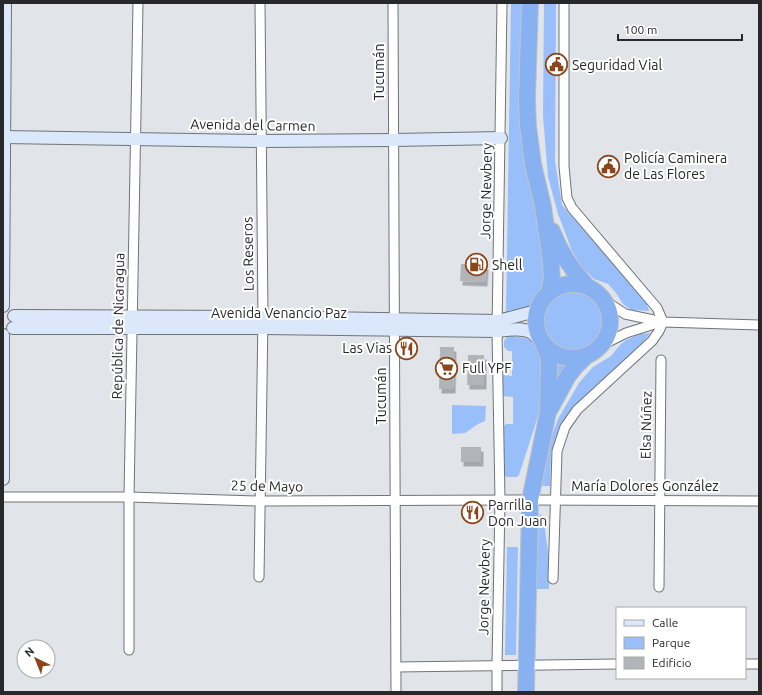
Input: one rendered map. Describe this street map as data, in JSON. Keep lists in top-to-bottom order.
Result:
{
  "streets": {
    "main road": ["Avenida del Carmen", "Avenida Venancio Paz"],
    "street": [
      "Tucumán",
      "Jorge Newbery",
      "Los Reseros",
      "República de Nicaragua",
      "Elsa Núñez",
      "25 de Mayo",
      "María Dolores González"
    ]
  },
  "crossings": [
    ["Tucumán", "Avenida del Carmen"],
    ["Tucumán", "Avenida Venancio Paz"],
    ["Tucumán", "25 de Mayo"],
    ["Avenida del Carmen", "Jorge Newbery"],
    ["Avenida del Carmen", "Los Reseros"],
    ["Avenida del Carmen", "República de Nicaragua"],
    ["Jorge Newbery", "Avenida Venancio Paz"],
    ["Jorge Newbery", "25 de Mayo"],
    ["Los Reseros", "Avenida Venancio Paz"],
    ["Los Reseros", "25 de Mayo"],
    ["Avenida Venancio Paz", "República de Nicaragua"],
    ["República de Nicaragua", "25 de Mayo"],
    ["Elsa Núñez", "María Dolores González"],
    ["25 de Mayo", "María Dolores González"]
  ],
  "places": {
    "public building": ["Seguridad Vial", "Policía Caminera de Las Flores"],
    "fuel station": ["Shell"],
    "restaurant": ["Las Vias", "Parrilla Don Juan"],
    "supermarket": ["Full YPF"]
  },
  "legend": ["Calle", "Parque", "Edificio"],
  "scale_bar": "100 m",
  "north": "top left"
}
